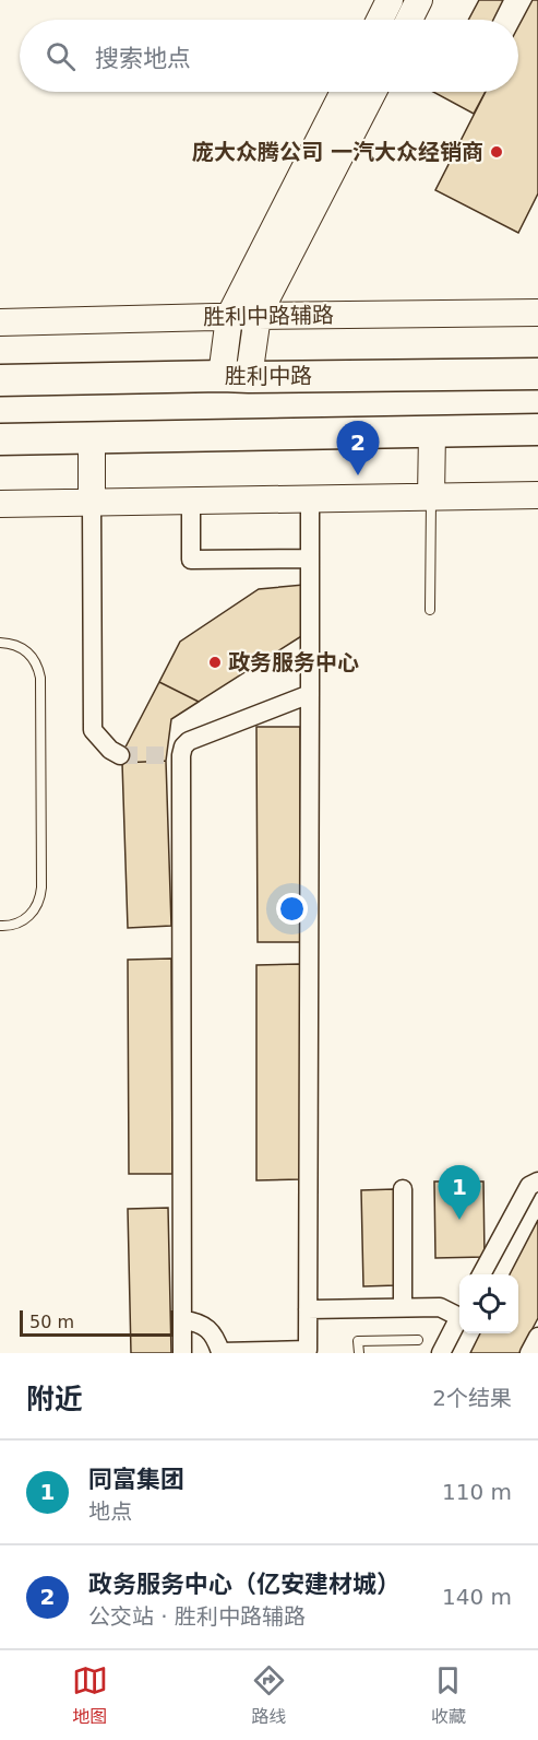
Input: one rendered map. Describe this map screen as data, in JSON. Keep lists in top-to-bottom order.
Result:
{
  "streets": {
    "highway": ["胜利中路"],
    "main road": ["胜利中路辅路"]
  },
  "places": ["庞大众腾公司 一汽大众经销商", "政务服务中心"],
  "scale_bar": "50 m",
  "page": {
    "search": "搜索地点",
    "pins": ["2", "1"],
    "scale": "50 m",
    "heading": ["附近", "2个结果"],
    "list": [
      {
        "mark": "1",
        "name": "同富集团",
        "note": "地点",
        "value": "110 m"
      },
      {
        "mark": "2",
        "name": "政务服务中心（亿安建材城）",
        "note": "公交站 · 胜利中路辅路",
        "value": "140 m"
      }
    ],
    "nav": ["地图", "路线", "收藏"]
  }
}
